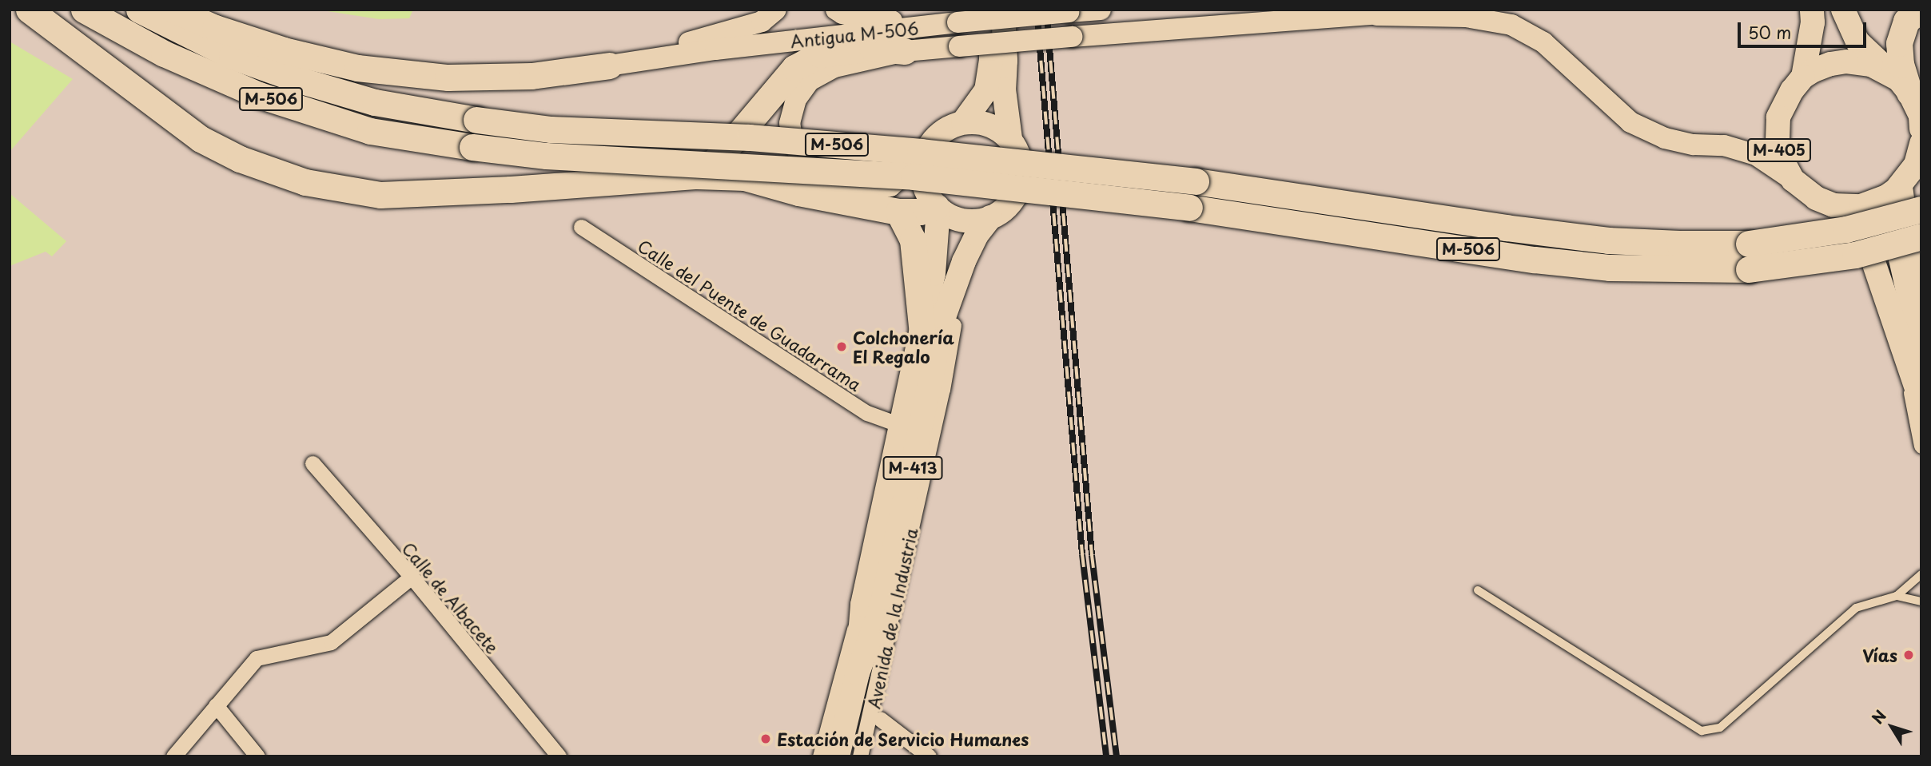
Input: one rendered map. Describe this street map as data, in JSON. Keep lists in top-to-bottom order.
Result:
{
  "streets": {
    "highway": ["M-506"],
    "main road": ["M-405", "M-413", "Avenida de la Industria"],
    "street": ["Antigua M-506", "Calle del Puente de Guadarrama", "Calle de Albacete"]
  },
  "crossings": [
    ["Calle del Puente de Guadarrama", "M-413"],
    ["M-413", "Avenida de la Industria"]
  ],
  "places": ["Colchonería El Regalo", "Vías", "Estación de Servicio Humanes"],
  "scale_bar": "50 m",
  "north": "top left"
}
